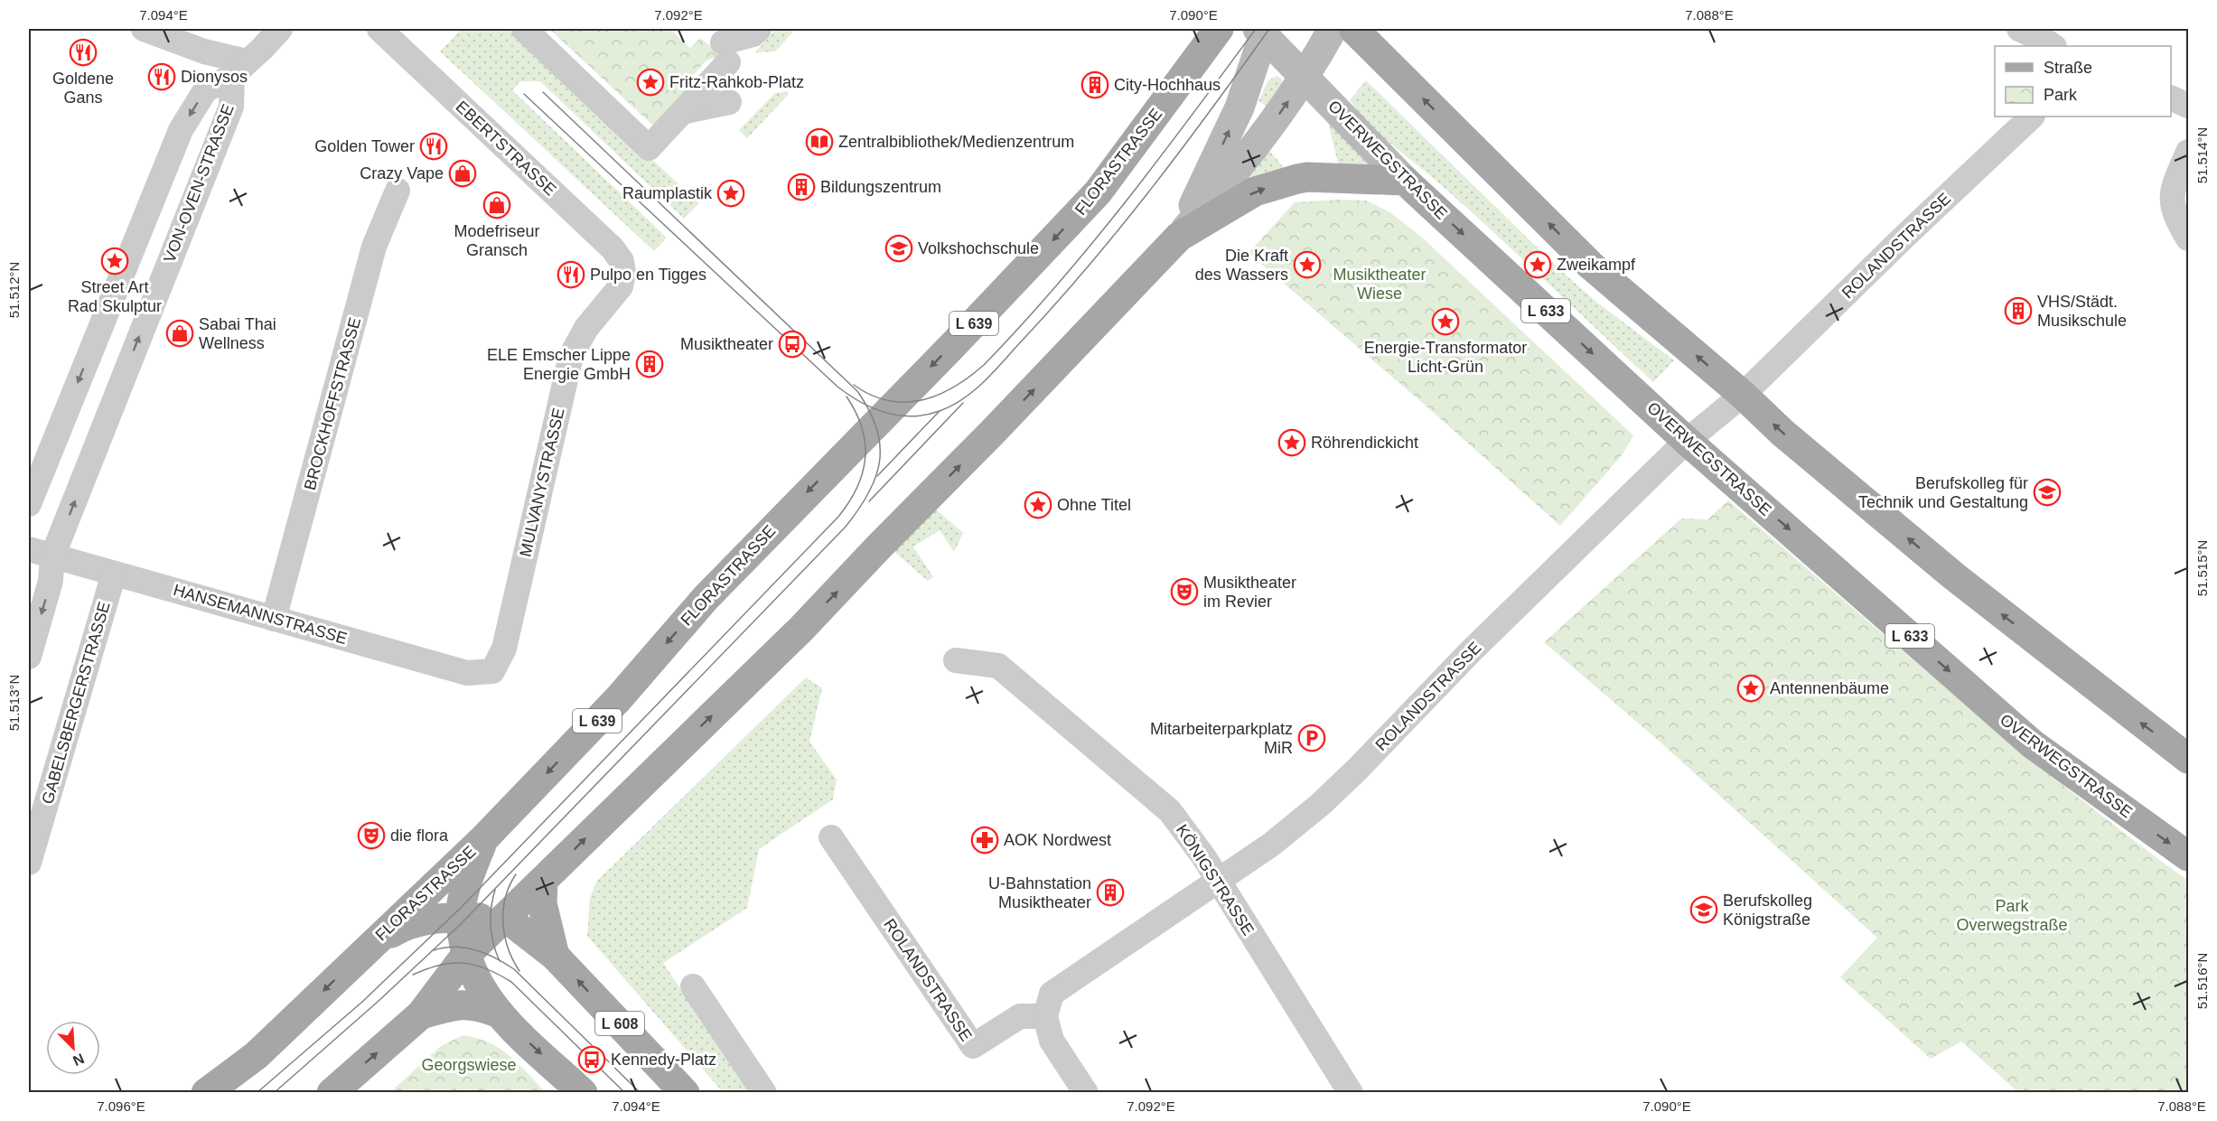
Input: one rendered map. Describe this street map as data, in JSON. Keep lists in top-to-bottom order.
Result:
{
  "streets": {
    "main road": [
      "OVERWEGSTRASSE",
      "FLORASTRASSE",
      "L 633",
      "L 639",
      "L 608"
    ],
    "street": [
      "EBERTSTRASSE",
      "VON-OVEN-STRASSE",
      "ROLANDSTRASSE",
      "BROCKHOFFSTRASSE",
      "MULVANYSTRASSE",
      "HANSEMANNSTRASSE",
      "GABELSBERGERSTRASSE",
      "KÖNIGSTRASSE"
    ]
  },
  "crossings": [
    ["EBERTSTRASSE", "MULVANYSTRASSE"],
    ["OVERWEGSTRASSE", "ROLANDSTRASSE"],
    ["VON-OVEN-STRASSE", "HANSEMANNSTRASSE"],
    ["ROLANDSTRASSE", "KÖNIGSTRASSE"],
    ["BROCKHOFFSTRASSE", "HANSEMANNSTRASSE"],
    ["MULVANYSTRASSE", "HANSEMANNSTRASSE"],
    ["HANSEMANNSTRASSE", "GABELSBERGERSTRASSE"]
  ],
  "parks": ["Musiktheater Wiese", "Park Overwegstraße", "Georgswiese"],
  "places": {
    "restaurant": [
      "Goldene Gans",
      "Dionysos",
      "Golden Tower",
      "Pulpo en Tigges"
    ],
    "place": [
      "Fritz-Rahkob-Platz",
      "Raumplastik",
      "Street Art Rad Skulptur",
      "Die Kraft des Wassers",
      "Zweikampf",
      "Energie-Transformator Licht-Grün",
      "Röhrendickicht",
      "Ohne Titel",
      "Antennenbäume"
    ],
    "building": [
      "City-Hochhaus",
      "Bildungszentrum",
      "VHS/Städt. Musikschule",
      "ELE Emscher Lippe Energie GmbH",
      "U-Bahnstation Musiktheater"
    ],
    "library": ["Zentralbibliothek/Medienzentrum"],
    "shop": ["Crazy Vape", "Modefriseur Gransch", "Sabai Thai Wellness"],
    "school or university": ["Volkshochschule", "Berufskolleg für Technik und Gestaltung", "Berufskolleg Königstraße"],
    "bus stop": ["Musiktheater", "Kennedy-Platz"],
    "theatre": ["Musiktheater im Revier", "die flora"],
    "parking": ["Mitarbeiterparkplatz MiR"],
    "pharmacy": ["AOK Nordwest"]
  },
  "legend": ["Straße", "Park"],
  "north": "bottom right",
  "coordinates": [
    "7.094°E",
    "7.092°E",
    "7.090°E",
    "7.088°E",
    "51.514°N",
    "51.512°N",
    "51.515°N",
    "51.513°N",
    "51.516°N",
    "7.096°E"
  ]
}
